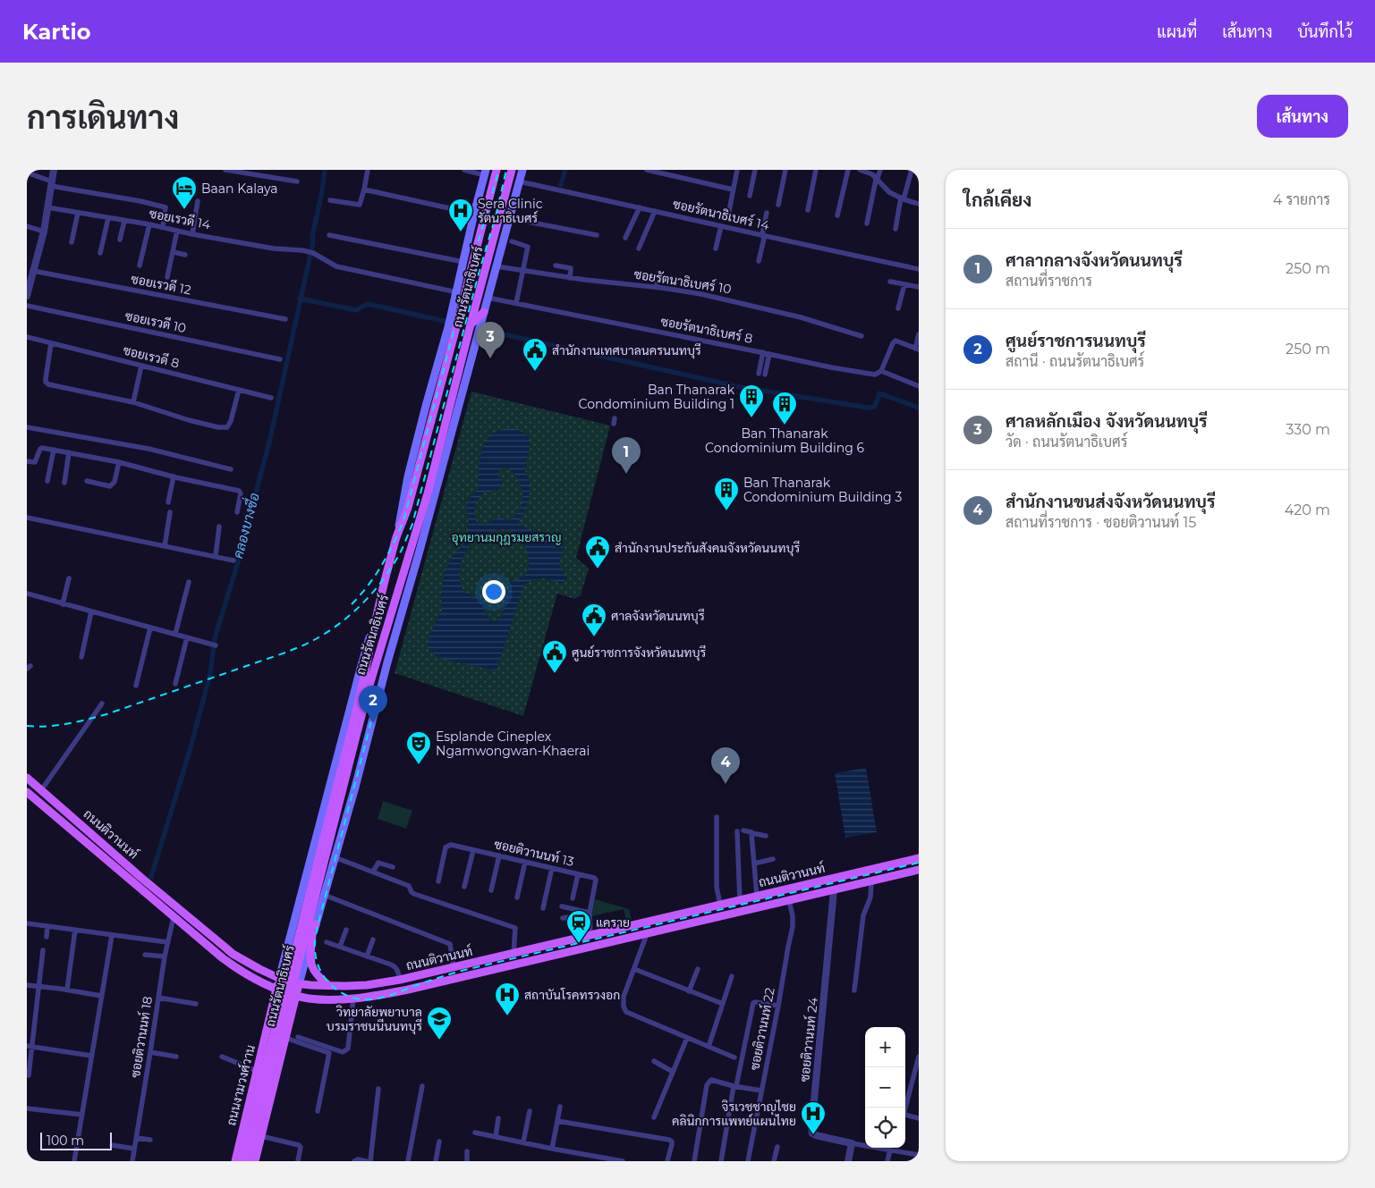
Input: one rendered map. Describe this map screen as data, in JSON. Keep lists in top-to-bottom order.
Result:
{
  "streets": {
    "main road": ["ถนนรัตนาธิเบศร์", "ถนนติวานนท์", "ถนนงามวงศ์วาน"],
    "street": [
      "ซอยรัตนาธิเบศร์ 14",
      "ซอยเรวดี 14",
      "ซอยรัตนาธิเบศร์ 10",
      "ซอยเรวดี 12",
      "ซอยเรวดี 10",
      "ซอยรัตนาธิเบศร์ 8",
      "ซอยเรวดี 8",
      "ซอยติวานนท์ 13",
      "ซอยติวานนท์ 22",
      "ซอยติวานนท์ 18",
      "ซอยติวานนท์ 24"
    ]
  },
  "crossings": [
    ["ซอยรัตนาธิเบศร์ 14", "ถนนรัตนาธิเบศร์"],
    ["ซอยเรวดี 14", "ถนนรัตนาธิเบศร์"],
    ["ซอยรัตนาธิเบศร์ 10", "ถนนรัตนาธิเบศร์"],
    ["ถนนรัตนาธิเบศร์", "ซอยรัตนาธิเบศร์ 8"],
    ["ถนนรัตนาธิเบศร์", "ถนนติวานนท์"],
    ["ถนนรัตนาธิเบศร์", "ถนนงามวงศ์วาน"],
    ["ถนนติวานนท์", "ซอยติวานนท์ 13"],
    ["ถนนติวานนท์", "ซอยติวานนท์ 22"],
    ["ถนนติวานนท์", "ซอยติวานนท์ 18"],
    ["ถนนติวานนท์", "ซอยติวานนท์ 24"],
    ["ถนนติวานนท์", "ถนนงามวงศ์วาน"]
  ],
  "water": ["คลองบางซื่อ"],
  "parks": ["อุทยานมกุฎรมยสราญ"],
  "places": {
    "hotel": ["Baan Kalaya"],
    "hospital": ["Sera Clinic รัตนาธิเบศร์", "สถาบันโรคทรวงอก", "จิรเวชชาญไชย คลินิกการแพทย์แผนไทย"],
    "public building": [
      "สำนักงานเทศบาลนครนนทบุรี",
      "สำนักงานประกันสังคมจังหวัดนนทบุรี",
      "ศาลจังหวัดนนทบุรี",
      "ศูนย์ราชการจังหวัดนนทบุรี"
    ],
    "building": ["Ban Thanarak Condominium Building 1", "Ban Thanarak Condominium Building 6", "Ban Thanarak Condominium Building 3"],
    "theatre": ["Esplande Cineplex Ngamwongwan-Khaerai"],
    "station": ["แคราย"],
    "school or university": ["วิทยาลัยพยาบาล บรมราชนนีนนทบุรี"]
  },
  "scale_bar": "100 m",
  "page": {
    "header": "Kartio",
    "nav": ["แผนที่", "เส้นทาง", "บันทึกไว้"],
    "buttons": "เส้นทาง",
    "title": "การเดินทาง",
    "heading": ["ใกล้เคียง", "4 รายการ"],
    "list": [
      {
        "mark": "1",
        "name": "ศาลากลางจังหวัดนนทบุรี",
        "note": "สถานที่ราชการ",
        "value": "250 m"
      },
      {
        "mark": "2",
        "name": "ศูนย์ราชการนนทบุรี",
        "note": "สถานี · ถนนรัตนาธิเบศร์",
        "value": "250 m"
      },
      {
        "mark": "3",
        "name": "ศาลหลักเมือง จังหวัดนนทบุรี",
        "note": "วัด · ถนนรัตนาธิเบศร์",
        "value": "330 m"
      },
      {
        "mark": "4",
        "name": "สำนักงานขนส่งจังหวัดนนทบุรี",
        "note": "สถานที่ราชการ · ซอยติวานนท์ 15",
        "value": "420 m"
      }
    ],
    "pins": [
      "3",
      "1",
      "2",
      "4"
    ],
    "map_buttons": ["+", "−"],
    "scale": "100 m"
  }
}
